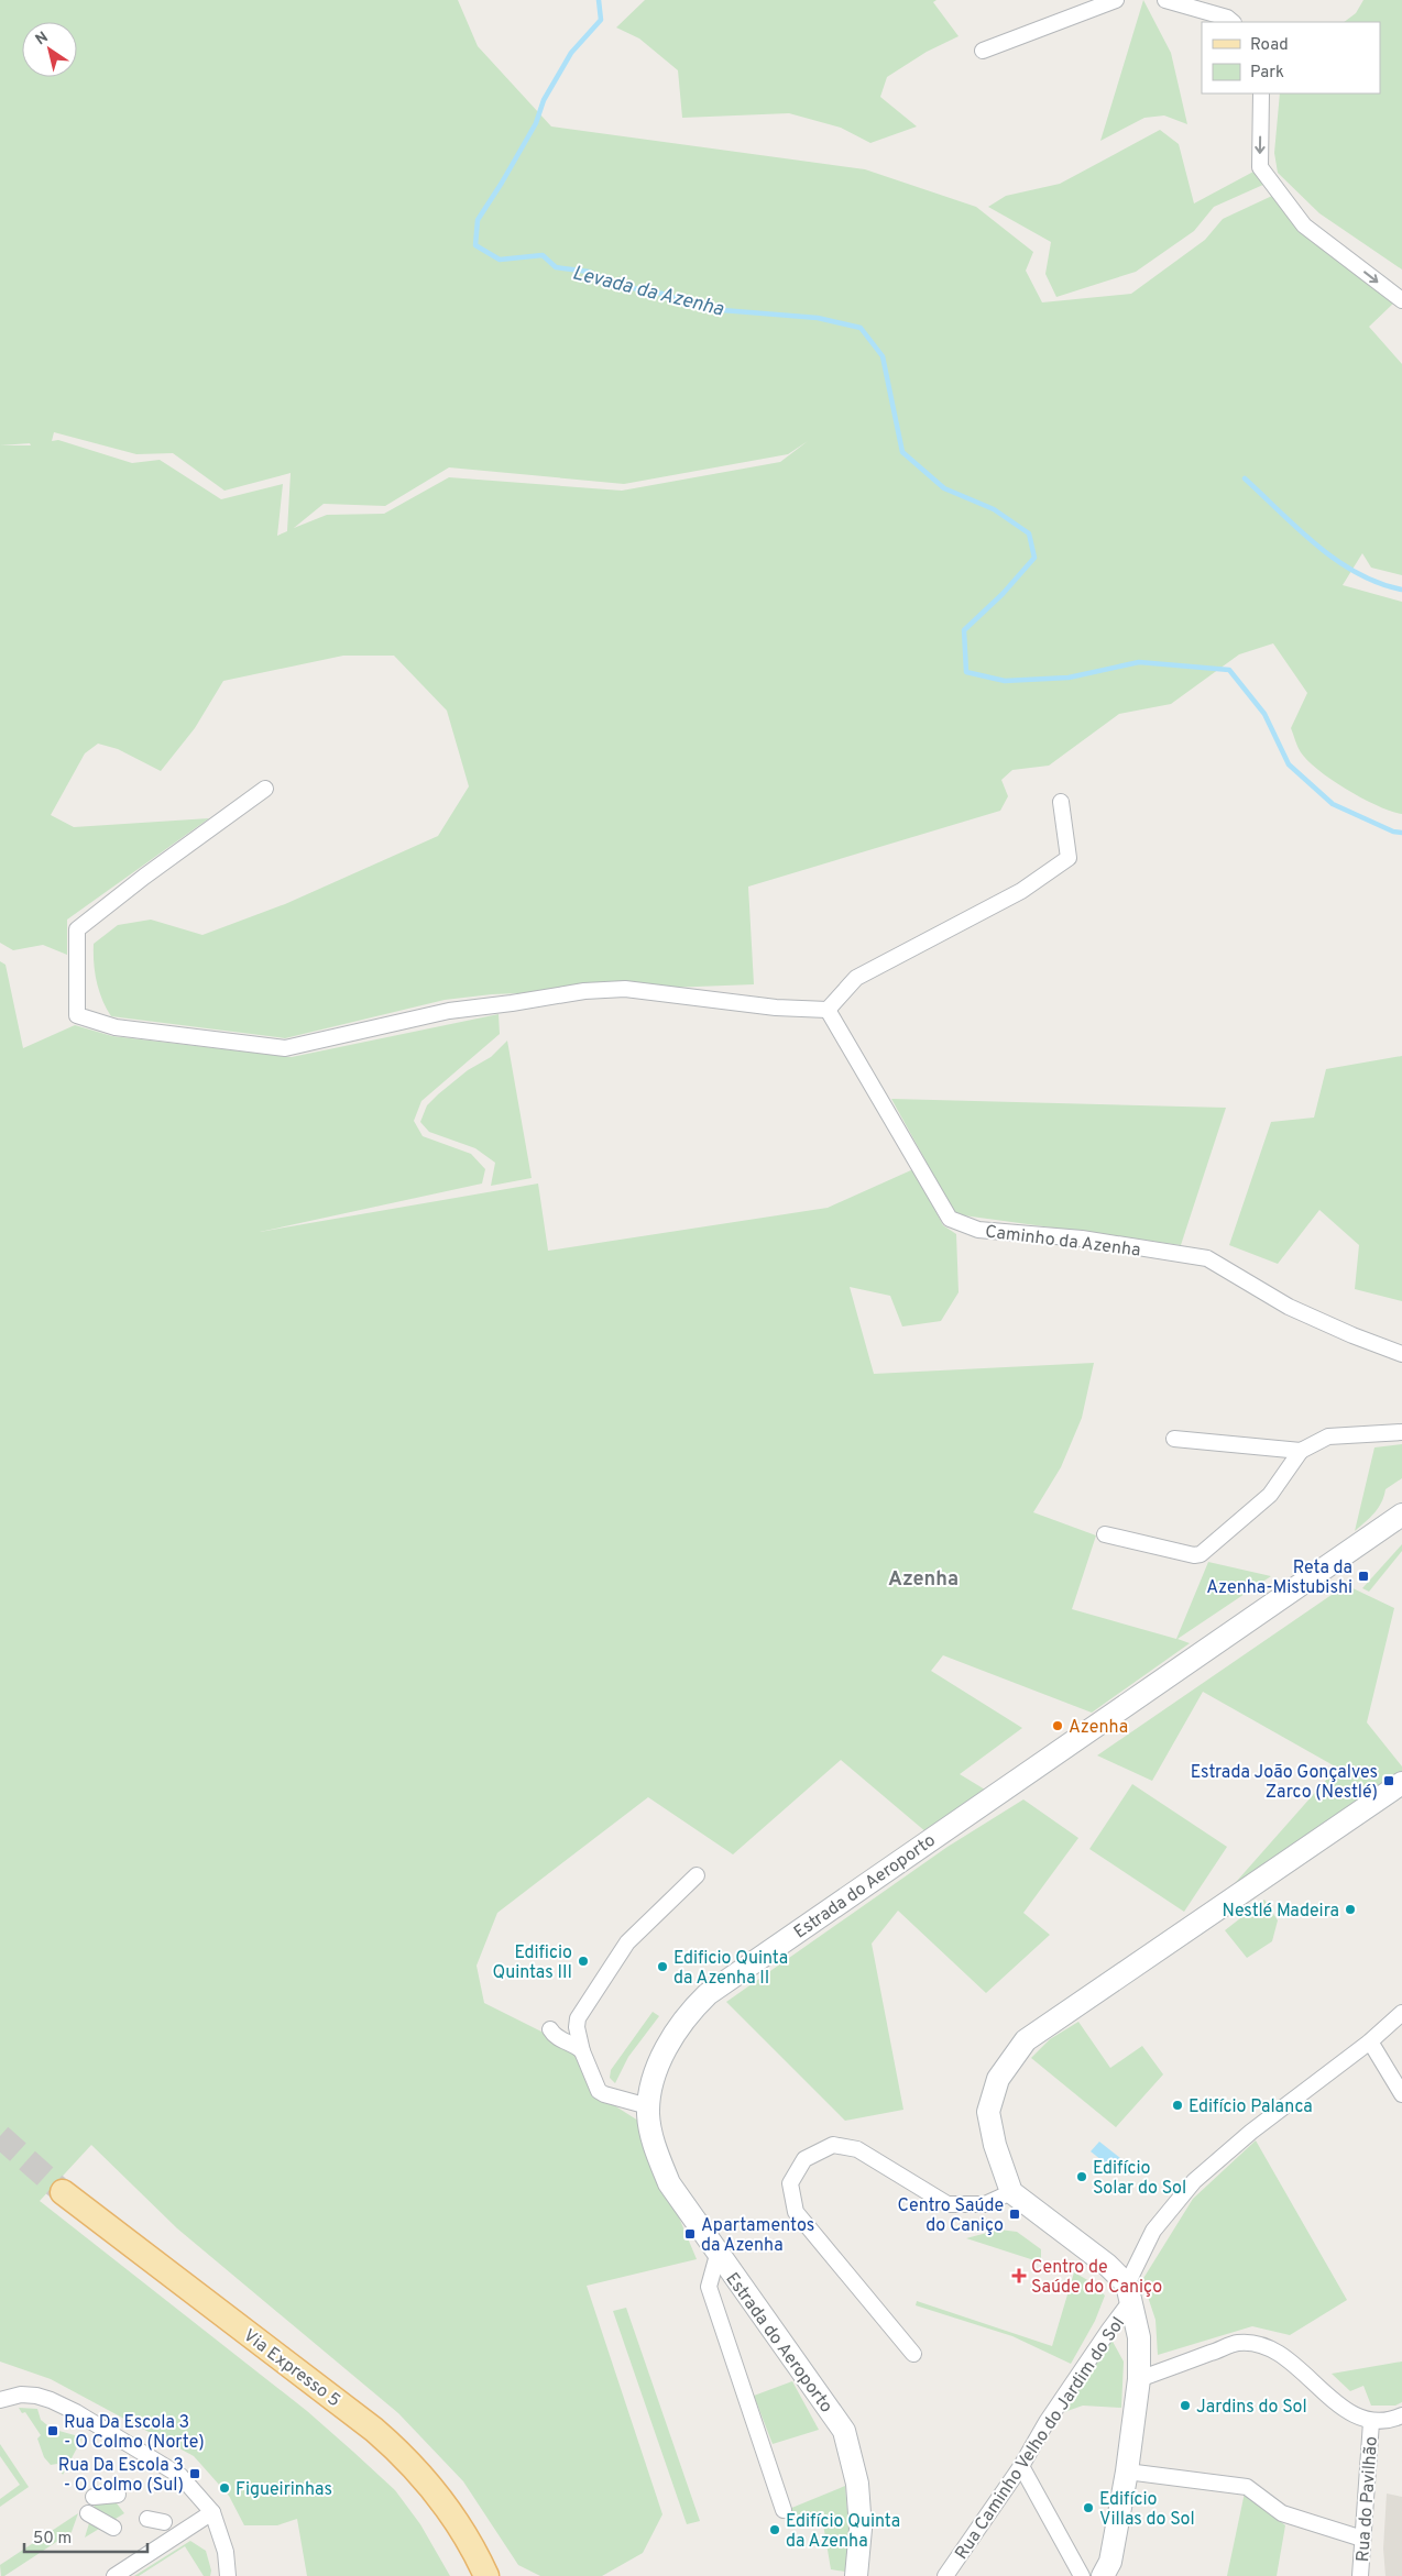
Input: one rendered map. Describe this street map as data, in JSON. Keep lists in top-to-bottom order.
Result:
{
  "streets": {
    "main road": ["Estrada do Aeroporto", "Via Expresso 5"],
    "street": ["Caminho da Azenha", "Rua Caminho Velho do Jardim do Sol", "Rua do Pavilhão"]
  },
  "districts": ["Azenha"],
  "water": ["Levada da Azenha"],
  "places": {
    "transit": [
      "Reta da Azenha-Mistubishi",
      "Estrada João Gonçalves Zarco (Nestlé)",
      "Centro Saúde do Caniço",
      "Apartamentos da Azenha",
      "Rua Da Escola 3 - O Colmo (Norte)",
      "Rua Da Escola 3 - O Colmo (Sul)"
    ],
    "other": [
      "Azenha",
      "Nestlé Madeira",
      "Edificio Quintas III",
      "Edificio Quinta da Azenha II",
      "Edifício Palanca",
      "Edifício Solar do Sol",
      "Jardins do Sol",
      "Figueirinhas",
      "Edifício Villas do Sol",
      "Edifício Quinta da Azenha"
    ],
    "health": ["Centro de Saúde do Caniço"]
  },
  "legend": ["Road", "Park"],
  "scale_bar": "50 m",
  "north": "top left"
}
